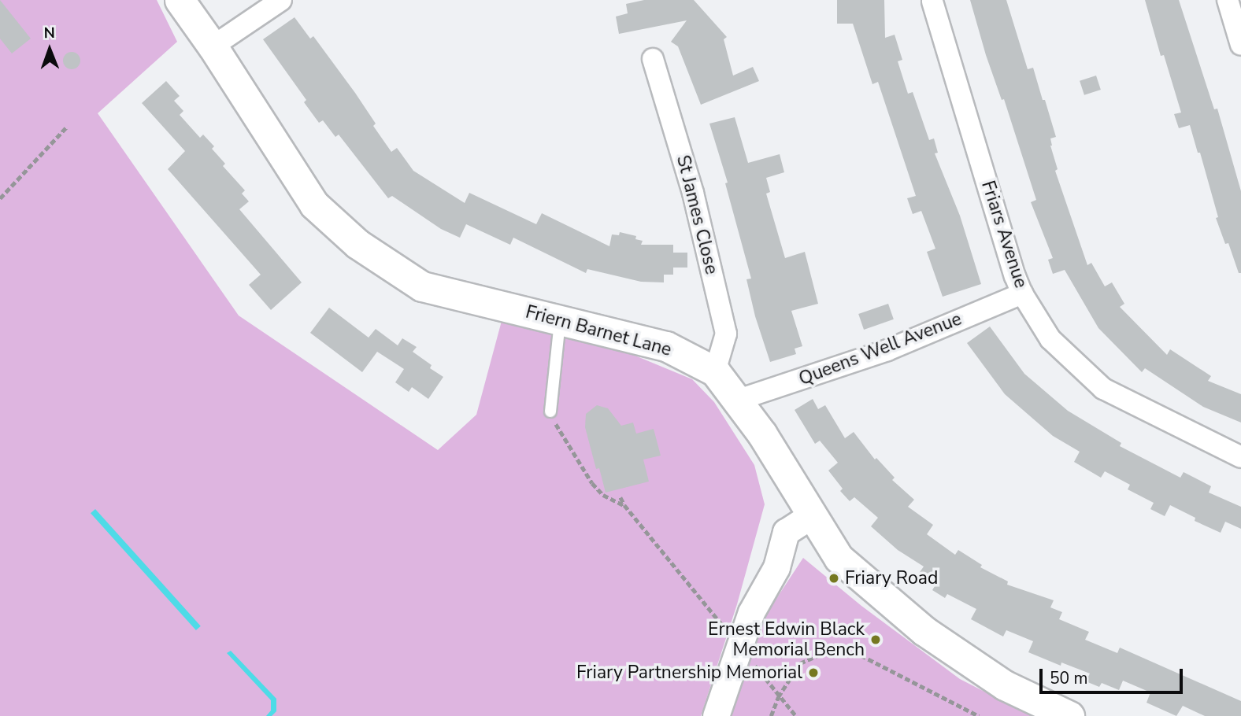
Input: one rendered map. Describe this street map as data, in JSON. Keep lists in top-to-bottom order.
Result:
{
  "streets": {
    "main road": ["Friern Barnet Lane"],
    "street": ["St James Close", "Friars Avenue", "Queens Well Avenue"]
  },
  "crossings": [
    ["St James Close", "Friern Barnet Lane"],
    ["Friars Avenue", "Queens Well Avenue"],
    ["Friern Barnet Lane", "Queens Well Avenue"]
  ],
  "places": ["Friary Road", "Ernest Edwin Black Memorial Bench", "Friary Partnership Memorial"],
  "scale_bar": "50 m",
  "north": "top"
}
